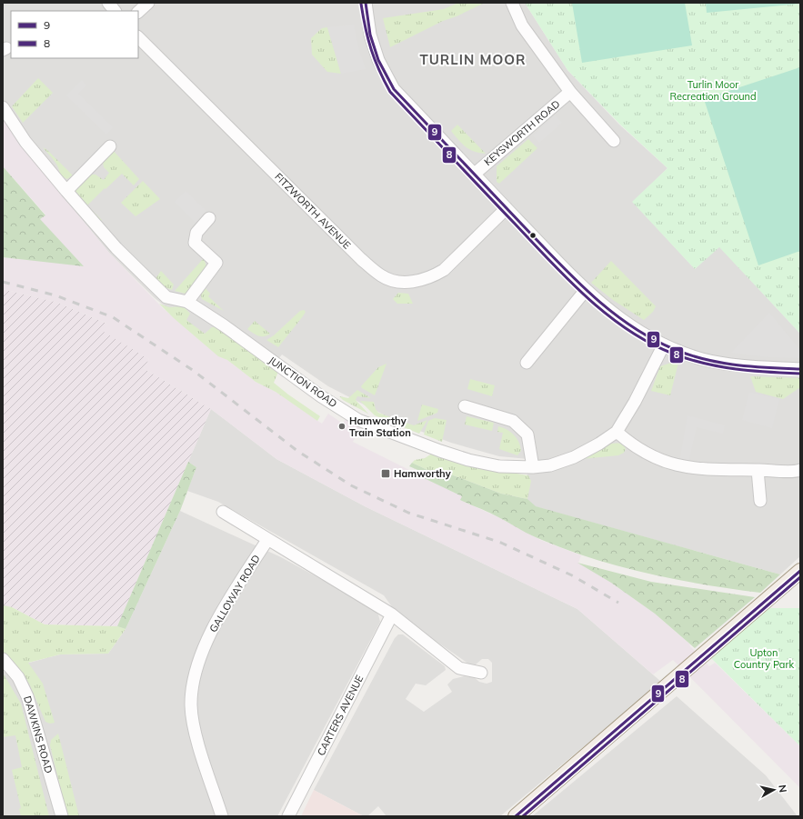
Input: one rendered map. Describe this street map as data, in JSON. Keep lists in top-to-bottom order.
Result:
{
  "streets": {
    "street": [
      "KEYSWORTH ROAD",
      "FITZWORTH AVENUE",
      "JUNCTION ROAD",
      "GALLOWAY ROAD",
      "CARTERS AVENUE",
      "DAWKINS ROAD"
    ]
  },
  "districts": ["TURLIN MOOR"],
  "parks": ["Turlin Moor Recreation Ground", "Upton Country Park"],
  "places": {
    "other": ["Hamworthy Train Station"],
    "transit": ["Hamworthy"]
  },
  "lines": ["transit line 9", "transit line 8"],
  "legend": ["9", "8"],
  "north": "right"
}
